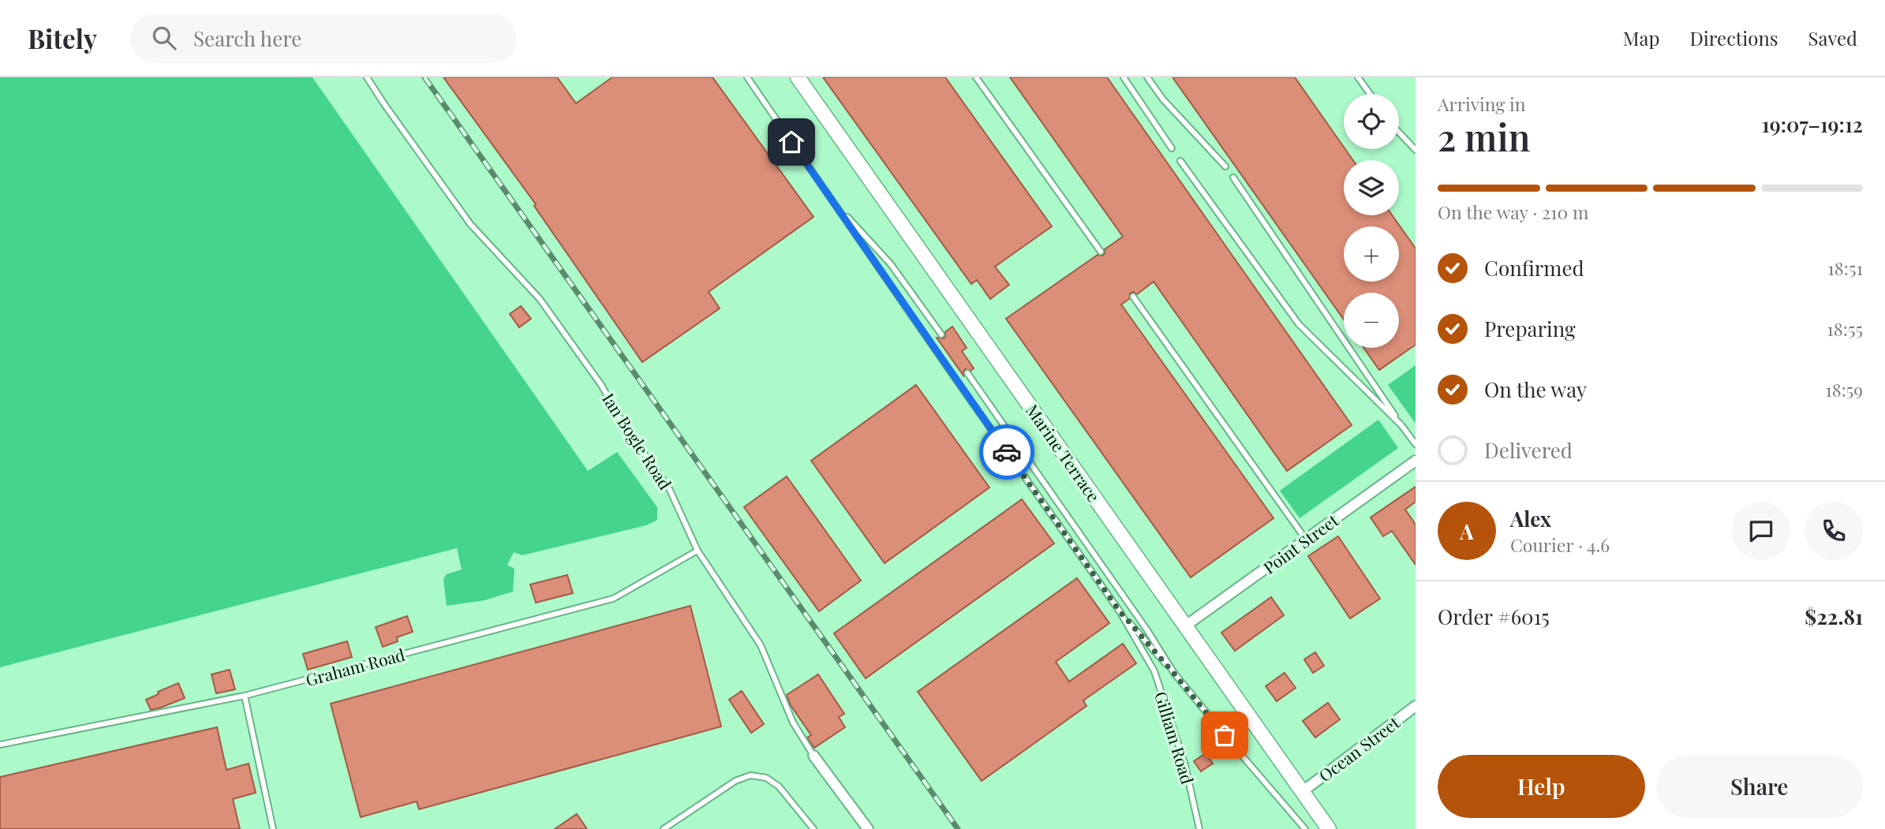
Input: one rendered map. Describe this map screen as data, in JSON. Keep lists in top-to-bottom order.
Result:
{
  "streets": {
    "main road": ["Marine Terrace"],
    "street": ["Ian Bogle Road", "Point Street", "Ocean Street"],
    "lane": ["Graham Road", "Gilliam Road"]
  },
  "crossings": [
    ["Ian Bogle Road", "Graham Road"],
    ["Marine Terrace", "Point Street"],
    ["Marine Terrace", "Ocean Street"]
  ],
  "page": {
    "header": "Bitely",
    "search": "Search here",
    "nav": ["Map", "Directions", "Saved"],
    "heading": ["2 min", "Arriving in", "19:07–19:12"],
    "panel": [
      "Alex",
      "Courier · 4.6",
      "Order #6015",
      "$22.81"
    ],
    "map_buttons": ["+", "−"],
    "bar": "On the way · 210 m",
    "list": [
      ["Confirmed", "18:51"],
      ["Preparing", "18:55"],
      ["On the way", "18:59"],
      "Delivered"
    ],
    "round": "A",
    "buttons": ["Help", "Share"]
  }
}
